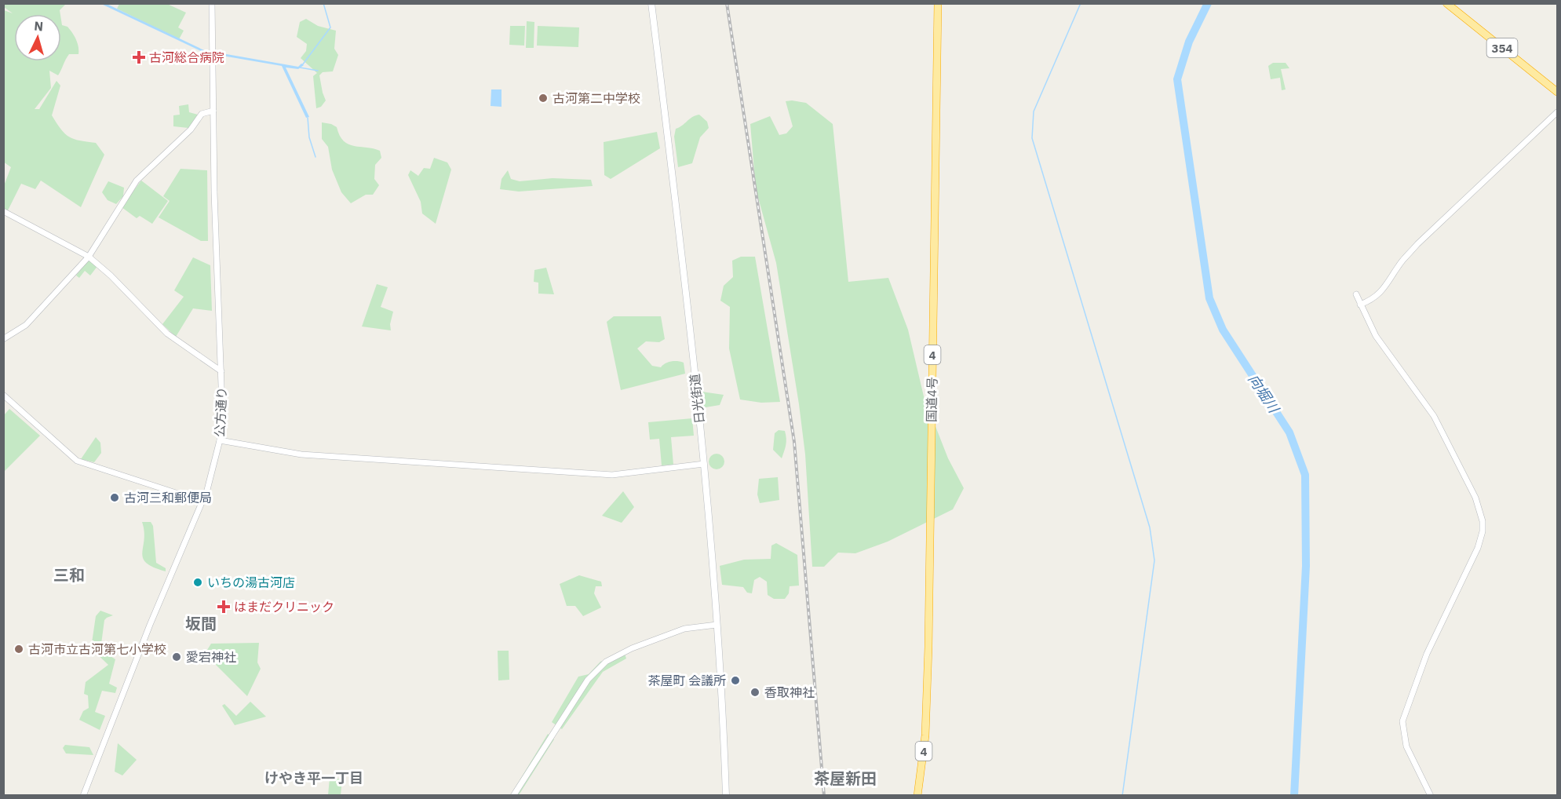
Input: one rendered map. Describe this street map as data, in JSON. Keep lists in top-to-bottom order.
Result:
{
  "streets": {
    "highway": ["354", "4", "国道4号"],
    "main road": ["日光街道"],
    "street": ["公方通り"]
  },
  "districts": [
    "三和",
    "坂間",
    "けやき平一丁目",
    "茶屋新田"
  ],
  "water": ["向堀川"],
  "places": {
    "health": ["古河総合病院", "はまだクリニック"],
    "other": [
      "古河第二中学校",
      "古河三和郵便局",
      "いちの湯古河店",
      "古河市立古河第七小学校",
      "愛宕神社",
      "茶屋町 会議所",
      "香取神社"
    ]
  },
  "north": "top"
}
